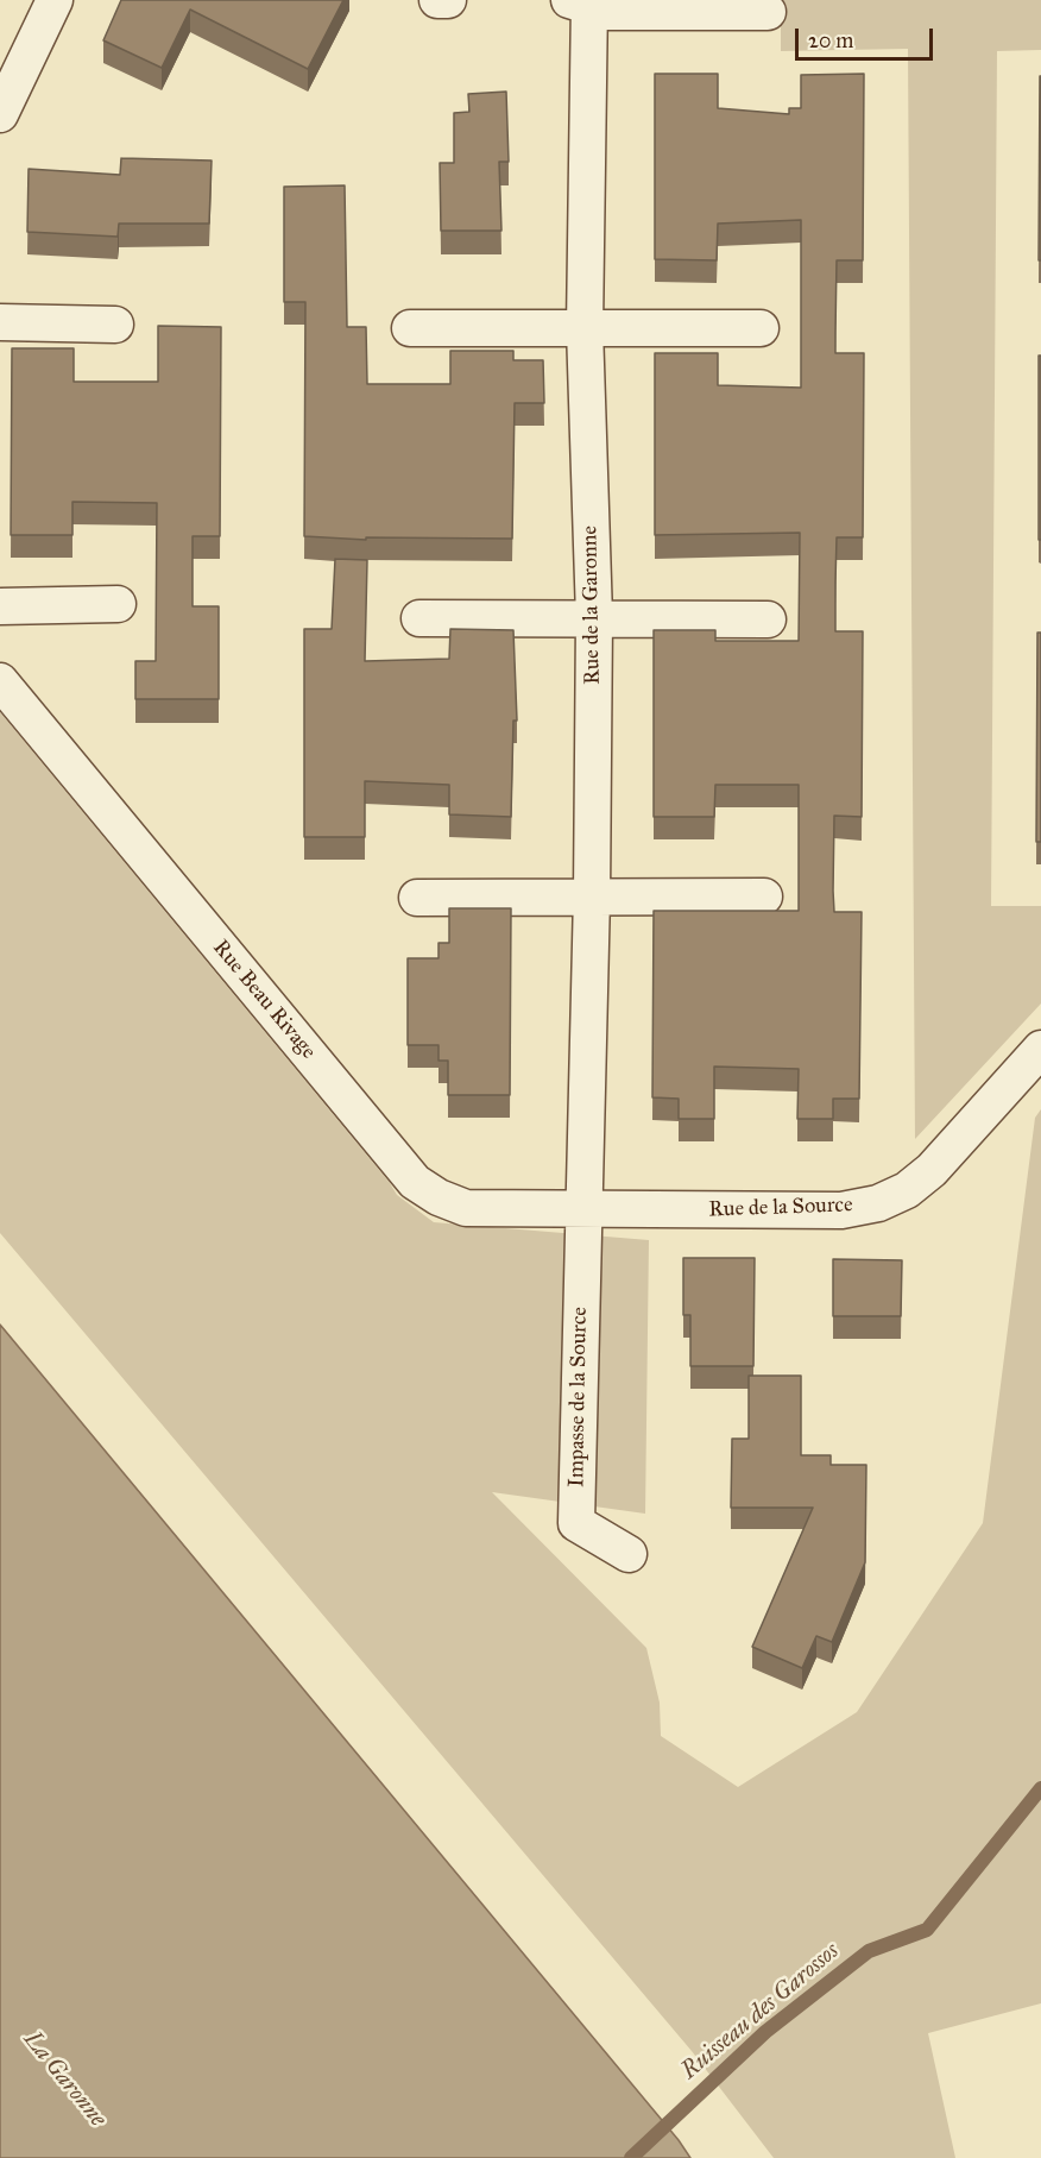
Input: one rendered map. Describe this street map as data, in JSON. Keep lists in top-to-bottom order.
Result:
{
  "streets": {
    "street": [
      "Rue de la Garonne",
      "Rue Beau Rivage",
      "Rue de la Source",
      "Impasse de la Source"
    ]
  },
  "crossings": [
    ["Rue de la Garonne", "Rue Beau Rivage"],
    ["Rue de la Garonne", "Rue de la Source"],
    ["Rue de la Garonne", "Impasse de la Source"],
    ["Rue Beau Rivage", "Rue de la Source"],
    ["Rue Beau Rivage", "Impasse de la Source"],
    ["Rue de la Source", "Impasse de la Source"]
  ],
  "water": ["Ruisseau des Garossos", "La Garonne"],
  "scale_bar": "20 m"
}
